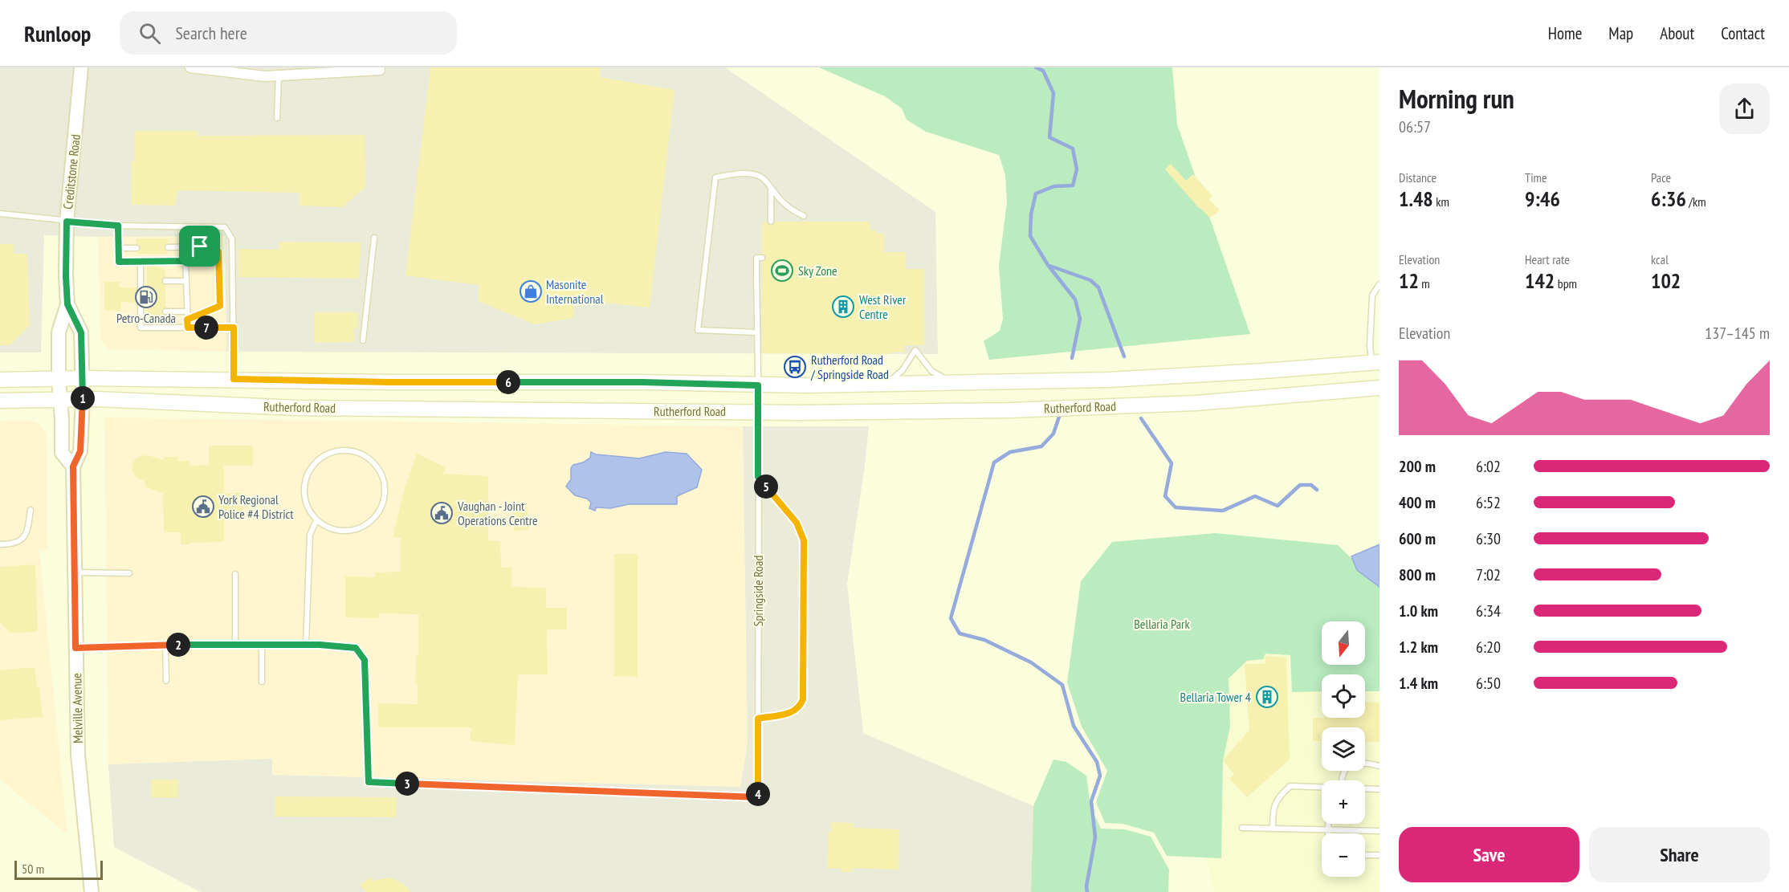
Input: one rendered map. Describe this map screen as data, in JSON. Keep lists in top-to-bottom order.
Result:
{
  "streets": {
    "main road": ["Rutherford Road"],
    "street": ["Creditstone Road", "Melville Avenue"],
    "lane": ["Springside Road"]
  },
  "crossings": [
    ["Creditstone Road", "Rutherford Road"],
    ["Creditstone Road", "Melville Avenue"],
    ["Rutherford Road", "Springside Road"],
    ["Rutherford Road", "Melville Avenue"]
  ],
  "parks": ["Bellaria Park"],
  "places": {
    "sports": ["Sky Zone"],
    "shop": ["Masonite International"],
    "fuel station": ["Petro-Canada"],
    "building": ["West River Centre", "Bellaria Tower 4"],
    "bus stop": ["Rutherford Road / Springside Road"],
    "public building": ["York Regional Police #4 District", "Vaughan - Joint Operations Centre"]
  },
  "scale_bar": "50 m",
  "north": "bottom",
  "page": {
    "header": "Runloop",
    "search": "Search here",
    "nav": [
      "Home",
      "Map",
      "About",
      "Contact"
    ],
    "heading": ["Morning run", "06:57"],
    "stats": [
      ["Distance", "1.48 km"],
      ["Time", "9:46"],
      ["Pace", "6:36 /km"],
      ["Elevation", "12 m"],
      ["Heart rate", "142 bpm"],
      ["kcal", "102"]
    ],
    "chart": ["Elevation", "137–145 m"],
    "pins": [
      "7",
      "6",
      "1",
      "5",
      "2",
      "3",
      "4"
    ],
    "list": [
      {
        "name": "200 m",
        "note": "6:02"
      },
      {
        "name": "400 m",
        "note": "6:52"
      },
      {
        "name": "600 m",
        "note": "6:30"
      },
      {
        "name": "800 m",
        "note": "7:02"
      },
      {
        "name": "1.0 km",
        "note": "6:34"
      },
      {
        "name": "1.2 km",
        "note": "6:20"
      },
      {
        "name": "1.4 km",
        "note": "6:50"
      }
    ],
    "map_buttons": ["+", "−"],
    "buttons": ["Save", "Share"],
    "scale": "50 m"
  }
}
